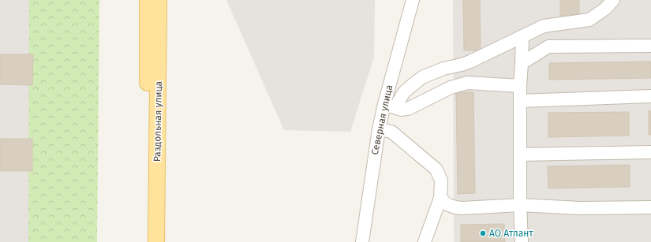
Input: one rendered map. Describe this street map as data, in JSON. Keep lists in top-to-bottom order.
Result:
{
  "streets": {
    "main road": ["Раздольная улица"],
    "street": ["Северная улица"]
  },
  "places": ["АО Атлант"]
}
